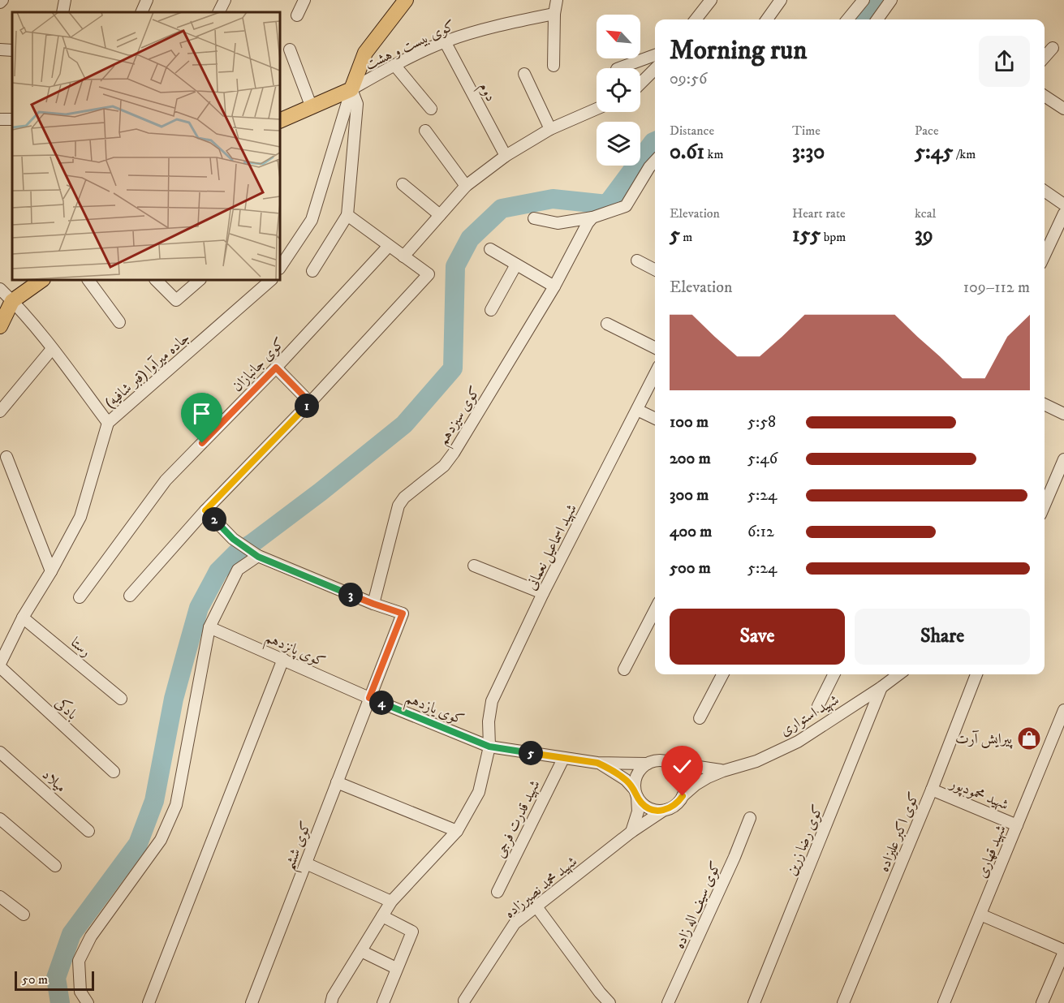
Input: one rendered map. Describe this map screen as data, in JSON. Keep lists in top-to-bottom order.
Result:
{
  "streets": {
    "street": [
      "کوی بیست و هشت",
      "دوم",
      "کوی جانبازان",
      "جاده میرآوا (قبر شافیه)",
      "کوی سیزدهم",
      "شهید اسماعیل نعمانی",
      "رستا",
      "کوی پانزدهم",
      "بادکی",
      "کوی یازدهم",
      "شهید استواری",
      "میلاد",
      "شهید محمودپور",
      "شهید قدرت فرجی",
      "کوی اکبر علیزاده",
      "کوی رضا زرین",
      "کوی ششم",
      "شهید قهاری",
      "شهید محمد نصیرزاده",
      "کوی سیف اله زاده"
    ]
  },
  "crossings": [
    ["کوی بیست و هشت", "دوم"],
    ["جاده میرآوا (قبر شافیه)", "رستا"],
    ["جاده میرآوا (قبر شافیه)", "بادکی"],
    ["شهید اسماعیل نعمانی", "کوی یازدهم"],
    ["کوی پانزدهم", "کوی یازدهم"],
    ["کوی پانزدهم", "کوی ششم"],
    ["کوی یازدهم", "شهید استواری"],
    ["کوی یازدهم", "شهید قدرت فرجی"],
    ["کوی یازدهم", "کوی ششم"],
    ["کوی یازدهم", "شهید محمد نصیرزاده"],
    ["شهید استواری", "کوی رضا زرین"],
    ["شهید استواری", "شهید محمد نصیرزاده"],
    ["شهید محمودپور", "کوی اکبر علیزاده"],
    ["شهید محمودپور", "شهید قهاری"]
  ],
  "places": {
    "shop": ["پیرایش آرت"]
  },
  "scale_bar": "50 m",
  "north": "top left",
  "page": {
    "heading": ["Morning run", "09:56"],
    "stats": [
      ["Distance", "0.61 km"],
      ["Time", "3:30"],
      ["Pace", "5:45 /km"],
      ["Elevation", "5 m"],
      ["Heart rate", "155 bpm"],
      ["kcal", "39"]
    ],
    "chart": ["Elevation", "109–112 m"],
    "pins": [
      "1",
      "2",
      "3",
      "4",
      "5"
    ],
    "list": [
      {
        "name": "100 m",
        "note": "5:58"
      },
      {
        "name": "200 m",
        "note": "5:46"
      },
      {
        "name": "300 m",
        "note": "5:24"
      },
      {
        "name": "400 m",
        "note": "6:12"
      },
      {
        "name": "500 m",
        "note": "5:24"
      }
    ],
    "buttons": ["Save", "Share"],
    "scale": "50 m"
  }
}
